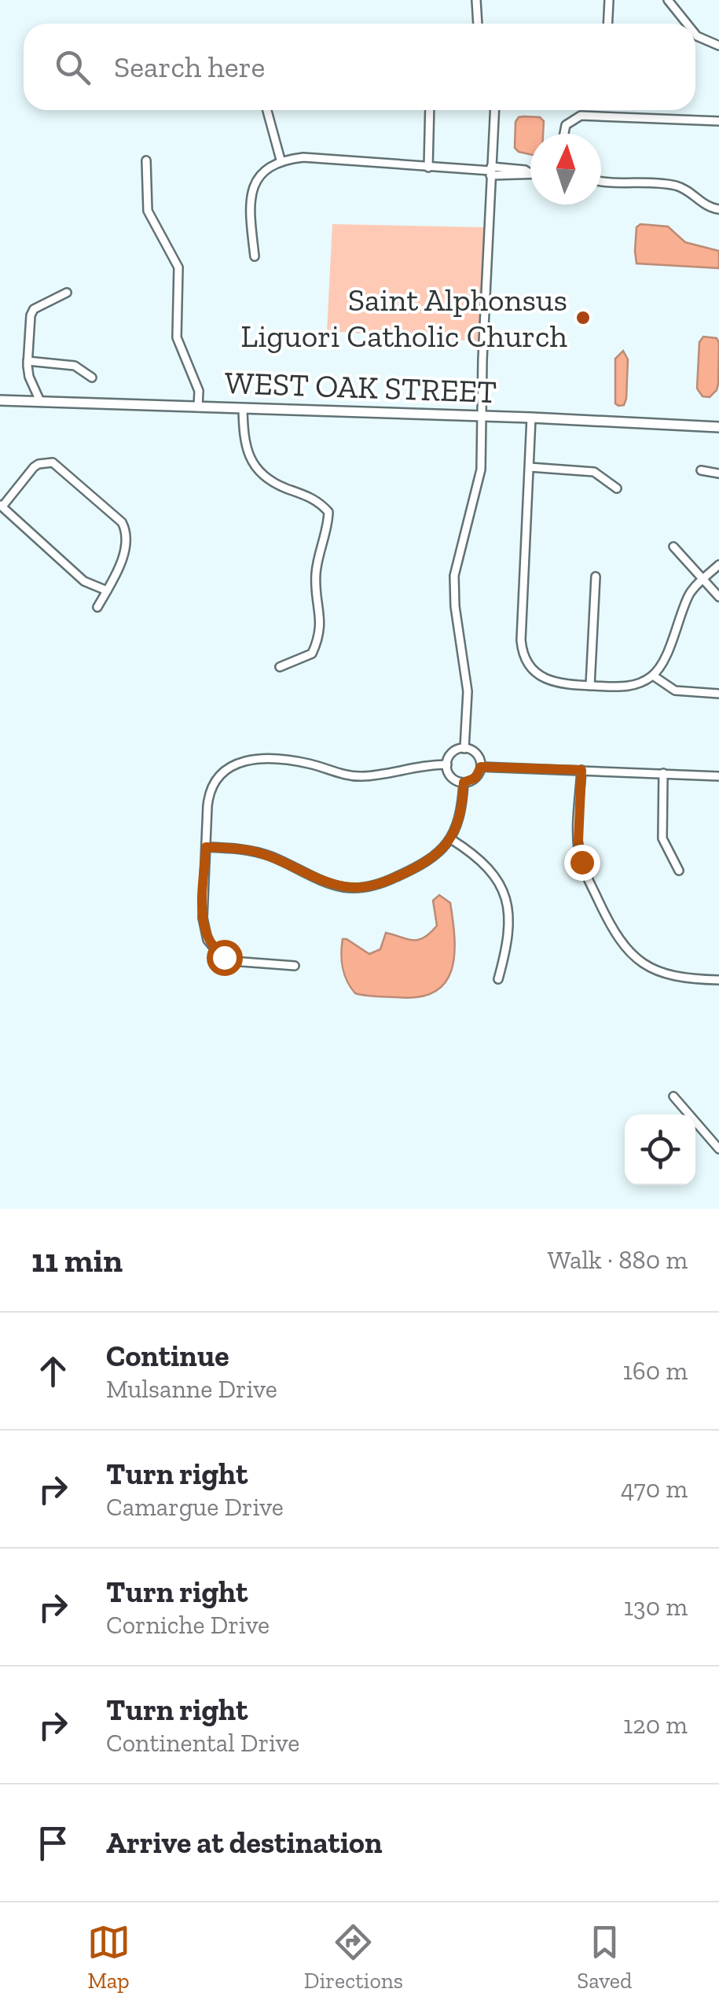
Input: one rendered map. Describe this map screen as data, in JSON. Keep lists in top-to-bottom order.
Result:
{
  "streets": {
    "main road": ["WEST OAK STREET"]
  },
  "places": ["Saint Alphonsus Liguori Catholic Church"],
  "north": "top",
  "page": {
    "search": "Search here",
    "heading": ["11 min", "Walk · 880 m"],
    "list": [
      ["Continue", "Mulsanne Drive", "160 m"],
      ["Turn right", "Camargue Drive", "470 m"],
      ["Turn right", "Corniche Drive", "130 m"],
      ["Turn right", "Continental Drive", "120 m"],
      "Arrive at destination"
    ],
    "nav": ["Map", "Directions", "Saved"]
  }
}
